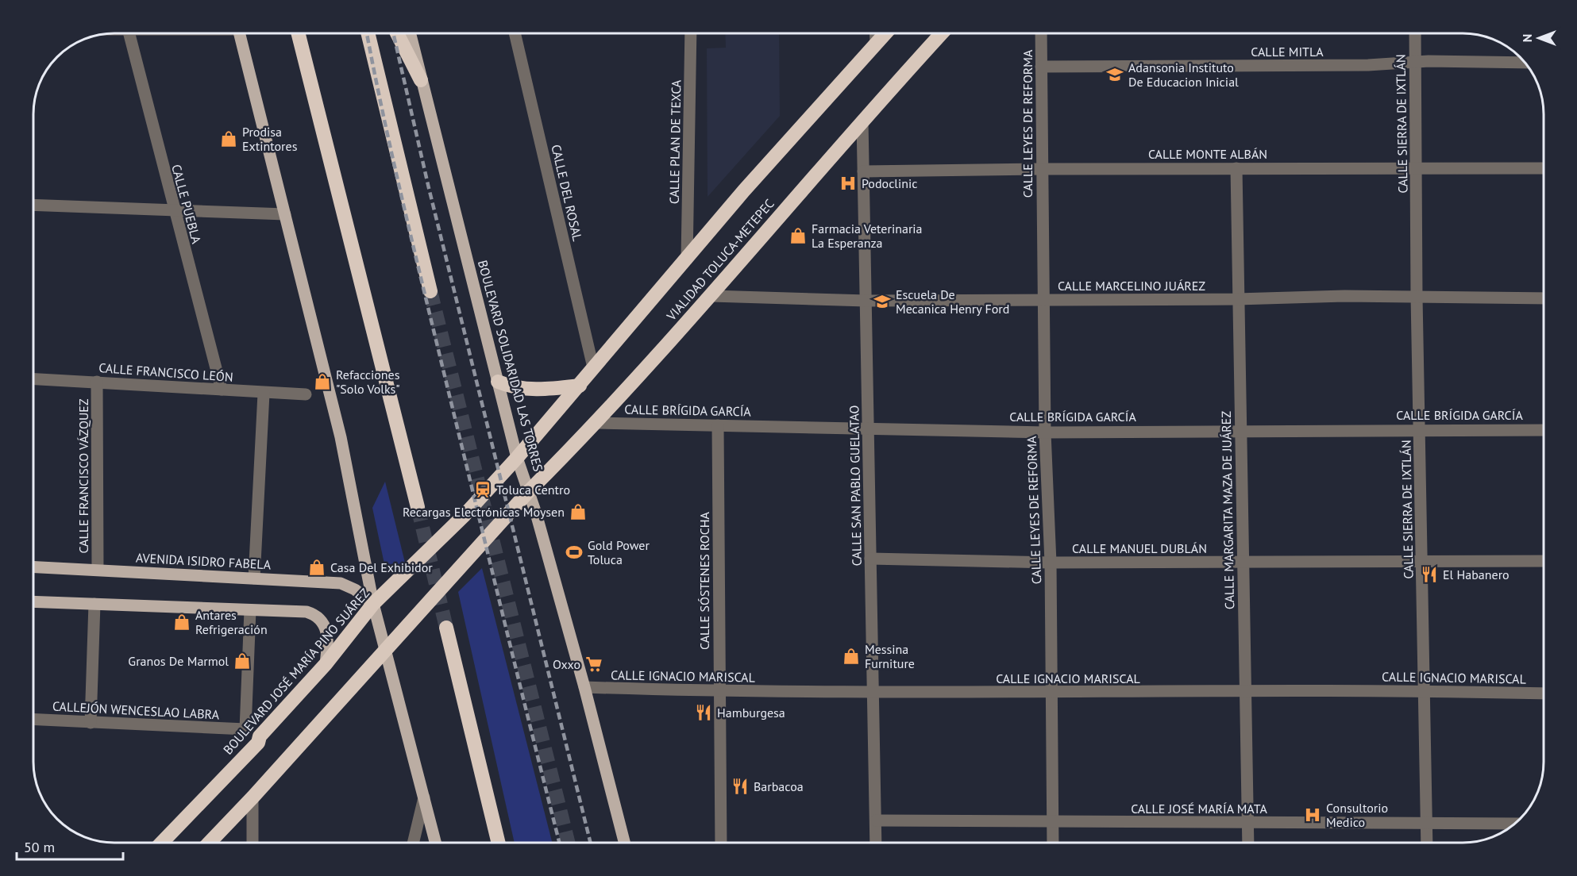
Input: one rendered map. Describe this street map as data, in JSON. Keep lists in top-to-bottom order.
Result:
{
  "streets": {
    "highway": ["VIALIDAD TOLUCA-METEPEC", "BOULEVARD JOSÉ MARÍA PINO SUÁREZ"],
    "main road": ["BOULEVARD SOLIDARIDAD LAS TORRES", "AVENIDA ISIDRO FABELA"],
    "street": [
      "CALLE MITLA",
      "CALLE LEYES DE REFORMA",
      "CALLE SIERRA DE IXTLÁN",
      "CALLE PLAN DE TEXCA",
      "CALLE MONTE ALBÁN",
      "CALLE DEL ROSAL",
      "CALLE PUEBLA",
      "CALLE MARCELINO JUÁREZ",
      "CALLE FRANCISCO LEÓN",
      "CALLE BRÍGIDA GARCÍA",
      "CALLE FRANCISCO VÁZQUEZ",
      "CALLE SAN PABLO GUELATAO",
      "CALLE MARGARITA MAZA DE JUÁREZ",
      "CALLE MANUEL DUBLÁN",
      "CALLE SÓSTENES ROCHA",
      "CALLE IGNACIO MARISCAL",
      "CALLEJÓN WENCESLAO LABRA",
      "CALLE JOSÉ MARÍA MATA"
    ]
  },
  "crossings": [
    ["CALLE MITLA", "CALLE LEYES DE REFORMA"],
    ["CALLE MITLA", "CALLE SIERRA DE IXTLÁN"],
    ["CALLE LEYES DE REFORMA", "CALLE MONTE ALBÁN"],
    ["CALLE LEYES DE REFORMA", "CALLE MARCELINO JUÁREZ"],
    ["CALLE LEYES DE REFORMA", "CALLE BRÍGIDA GARCÍA"],
    ["CALLE LEYES DE REFORMA", "CALLE MANUEL DUBLÁN"],
    ["CALLE LEYES DE REFORMA", "CALLE IGNACIO MARISCAL"],
    ["CALLE LEYES DE REFORMA", "CALLE JOSÉ MARÍA MATA"],
    ["CALLE SIERRA DE IXTLÁN", "CALLE MONTE ALBÁN"],
    ["CALLE SIERRA DE IXTLÁN", "CALLE MARCELINO JUÁREZ"],
    ["CALLE SIERRA DE IXTLÁN", "CALLE BRÍGIDA GARCÍA"],
    ["CALLE SIERRA DE IXTLÁN", "CALLE MANUEL DUBLÁN"],
    ["CALLE SIERRA DE IXTLÁN", "CALLE IGNACIO MARISCAL"],
    ["CALLE SIERRA DE IXTLÁN", "CALLE JOSÉ MARÍA MATA"],
    ["CALLE PLAN DE TEXCA", "VIALIDAD TOLUCA-METEPEC"],
    ["CALLE MONTE ALBÁN", "CALLE SAN PABLO GUELATAO"],
    ["CALLE MONTE ALBÁN", "CALLE MARGARITA MAZA DE JUÁREZ"],
    ["CALLE DEL ROSAL", "VIALIDAD TOLUCA-METEPEC"],
    ["CALLE PUEBLA", "CALLE FRANCISCO LEÓN"],
    ["VIALIDAD TOLUCA-METEPEC", "CALLE MARCELINO JUÁREZ"],
    ["VIALIDAD TOLUCA-METEPEC", "BOULEVARD SOLIDARIDAD LAS TORRES"],
    ["VIALIDAD TOLUCA-METEPEC", "CALLE BRÍGIDA GARCÍA"],
    ["VIALIDAD TOLUCA-METEPEC", "CALLE SAN PABLO GUELATAO"],
    ["VIALIDAD TOLUCA-METEPEC", "BOULEVARD JOSÉ MARÍA PINO SUÁREZ"],
    ["CALLE MARCELINO JUÁREZ", "CALLE SAN PABLO GUELATAO"],
    ["CALLE MARCELINO JUÁREZ", "CALLE MARGARITA MAZA DE JUÁREZ"],
    ["BOULEVARD SOLIDARIDAD LAS TORRES", "CALLE IGNACIO MARISCAL"],
    ["CALLE FRANCISCO LEÓN", "CALLE FRANCISCO VÁZQUEZ"],
    ["CALLE BRÍGIDA GARCÍA", "CALLE SAN PABLO GUELATAO"],
    ["CALLE BRÍGIDA GARCÍA", "CALLE MARGARITA MAZA DE JUÁREZ"],
    ["CALLE BRÍGIDA GARCÍA", "CALLE SÓSTENES ROCHA"],
    ["CALLE FRANCISCO VÁZQUEZ", "AVENIDA ISIDRO FABELA"],
    ["CALLE SAN PABLO GUELATAO", "CALLE MANUEL DUBLÁN"],
    ["CALLE SAN PABLO GUELATAO", "CALLE IGNACIO MARISCAL"],
    ["CALLE SAN PABLO GUELATAO", "CALLE JOSÉ MARÍA MATA"],
    ["CALLE MARGARITA MAZA DE JUÁREZ", "CALLE MANUEL DUBLÁN"],
    ["CALLE MARGARITA MAZA DE JUÁREZ", "CALLE IGNACIO MARISCAL"],
    ["CALLE MARGARITA MAZA DE JUÁREZ", "CALLE JOSÉ MARÍA MATA"],
    ["AVENIDA ISIDRO FABELA", "BOULEVARD JOSÉ MARÍA PINO SUÁREZ"],
    ["CALLE SÓSTENES ROCHA", "CALLE IGNACIO MARISCAL"]
  ],
  "places": {
    "school or university": ["Adansonia Instituto De Educacion Inicial", "Escuela De Mecanica Henry Ford"],
    "shop": [
      "Prodisa Extintores",
      "Farmacia Veterinaria La Esperanza",
      "Refacciones \"Solo Volks\"",
      "Recargas Electrónicas Moysen",
      "Casa Del Exhibidor",
      "Antares Refrigeración",
      "Messina Furniture",
      "Granos De Marmol"
    ],
    "hospital": ["Podoclinic", "Consultorio Medico"],
    "station": ["Toluca Centro"],
    "sports": ["Gold Power Toluca"],
    "restaurant": ["El Habanero", "Hamburgesa", "Barbacoa"],
    "supermarket": ["Oxxo"]
  },
  "scale_bar": "50 m",
  "north": "left"
}
